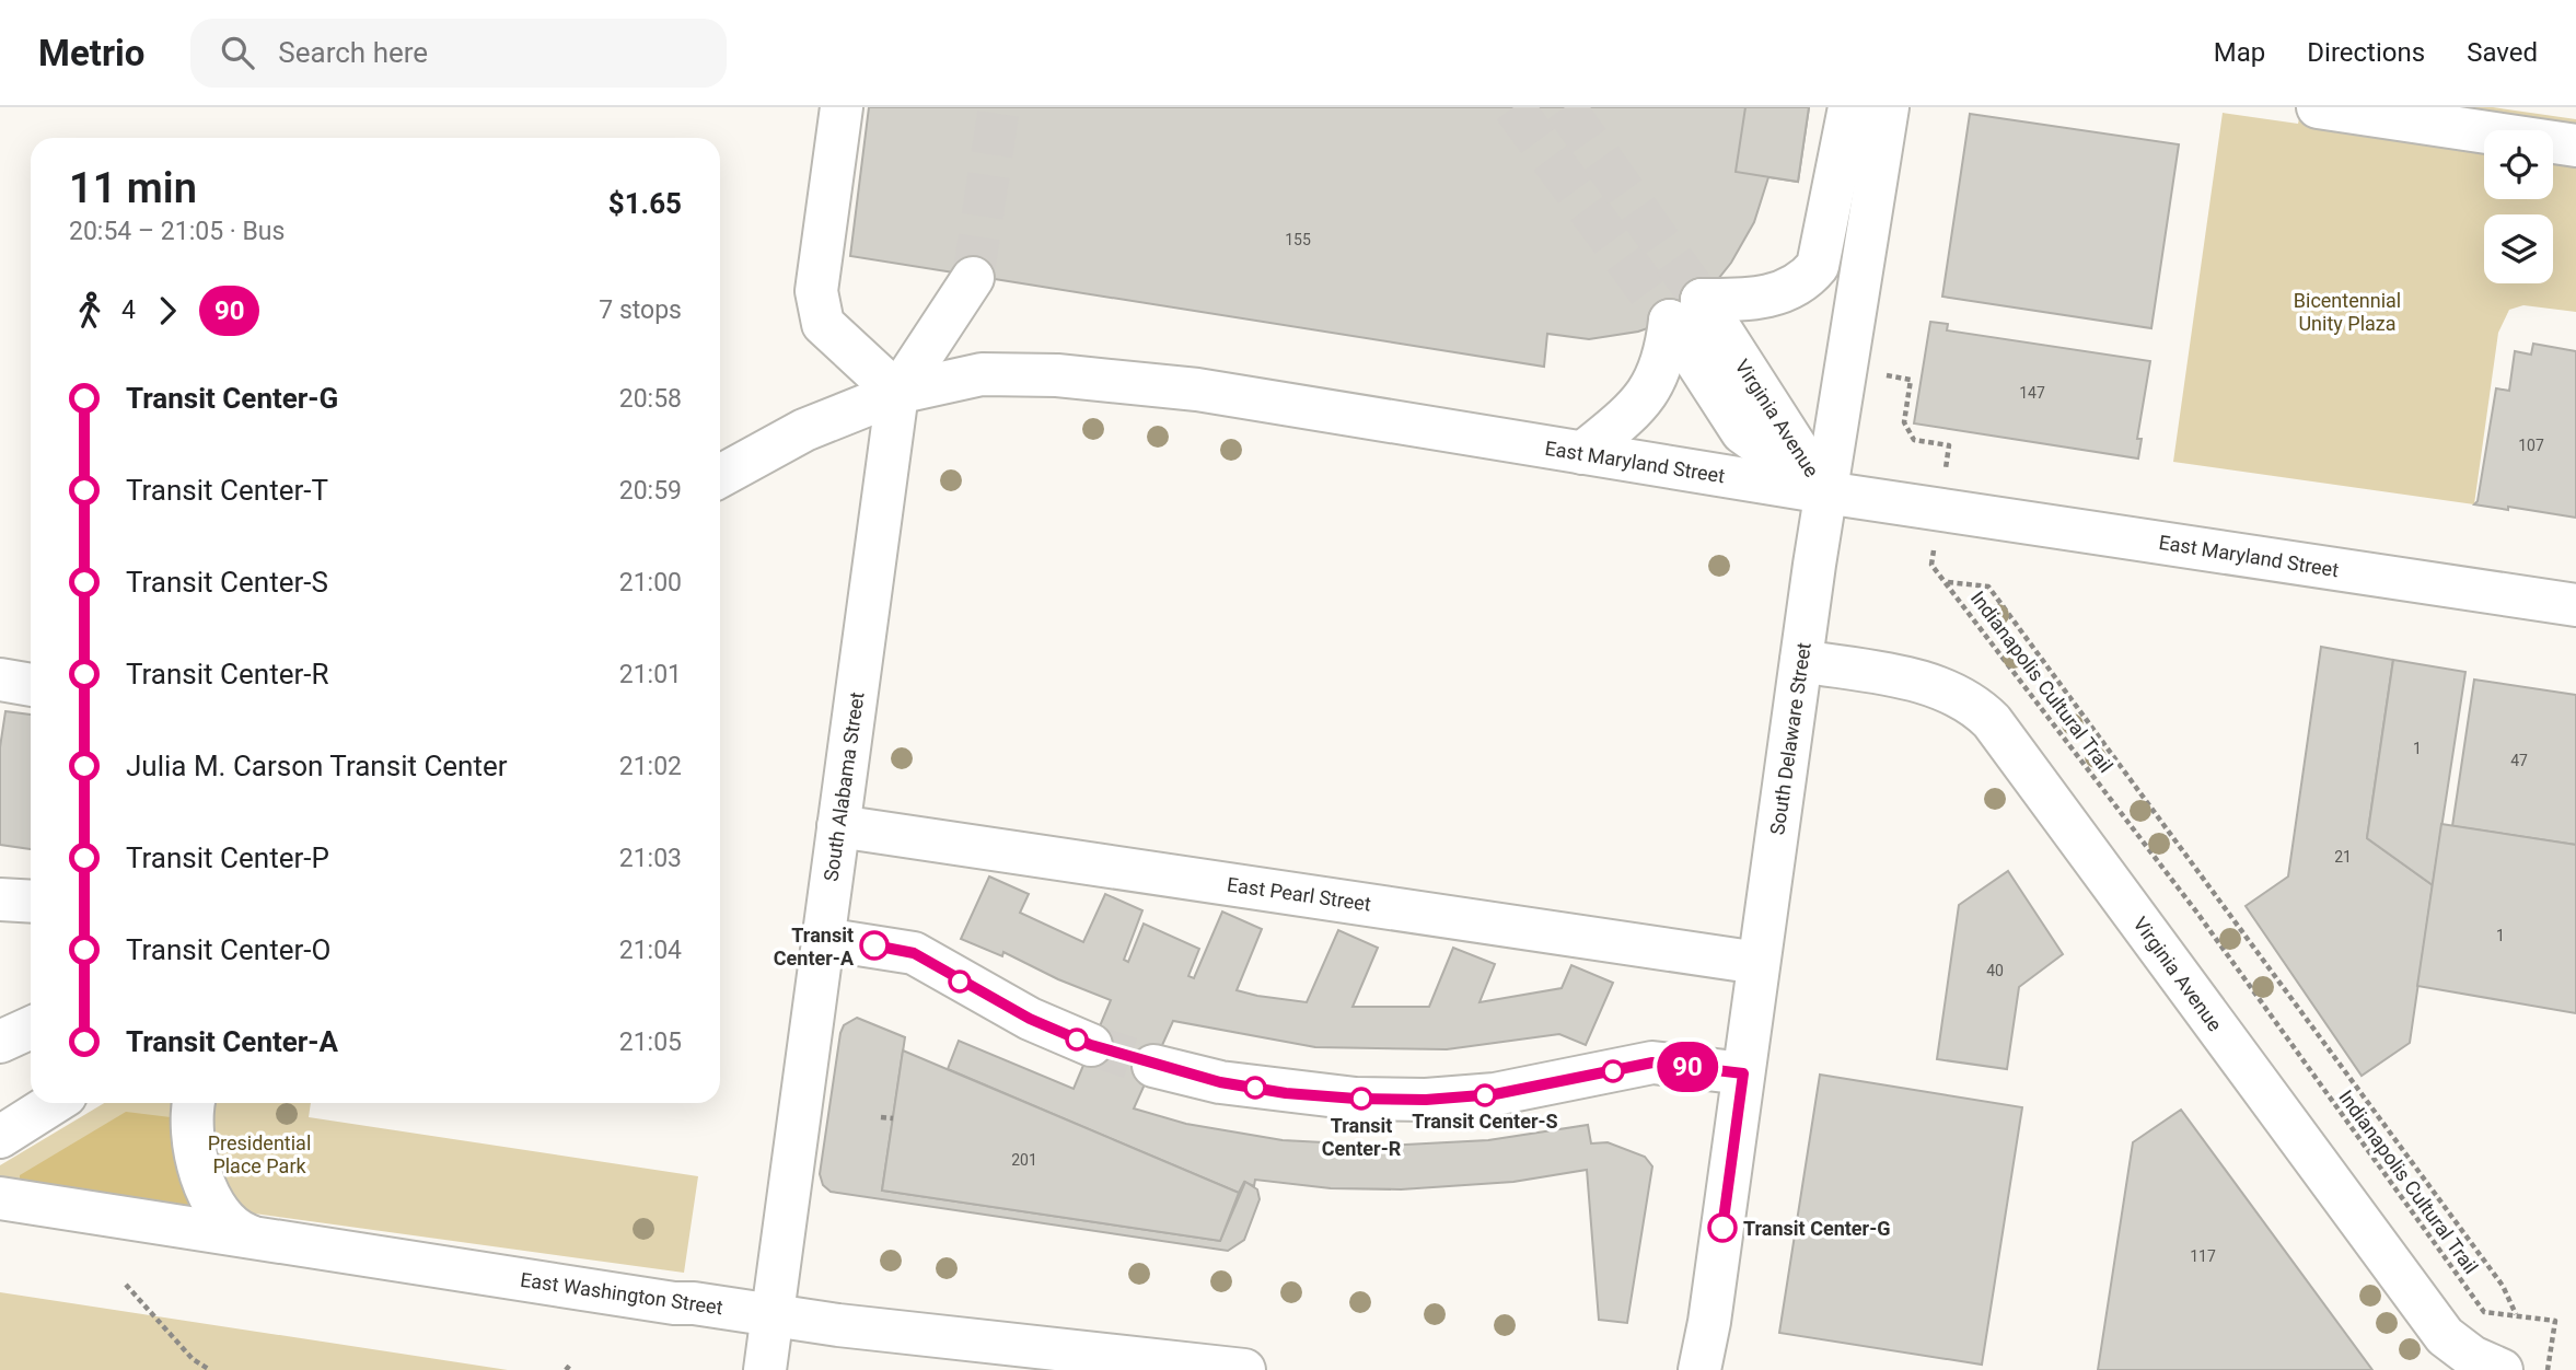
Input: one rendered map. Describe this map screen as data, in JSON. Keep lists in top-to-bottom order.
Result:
{
  "streets": {
    "main road": [
      "Virginia Avenue",
      "East Maryland Street",
      "South Delaware Street",
      "South Alabama Street",
      "East Pearl Street",
      "East Washington Street"
    ],
    "path": ["Indianapolis Cultural Trail"]
  },
  "crossings": [
    ["Virginia Avenue", "East Maryland Street"],
    ["Virginia Avenue", "South Delaware Street"],
    ["East Maryland Street", "South Delaware Street"],
    ["East Maryland Street", "South Alabama Street"],
    ["South Delaware Street", "East Pearl Street"],
    ["South Alabama Street", "East Pearl Street"],
    ["South Alabama Street", "East Washington Street"]
  ],
  "parks": ["Bicentennial Unity Plaza", "Presidential Place Park"],
  "places": [
    "Transit Center-A",
    "Transit Center-S",
    "Transit Center-R",
    "Transit Center-G"
  ],
  "lines": ["bus line 90"],
  "house_numbers": [
    "155",
    "147",
    "107",
    "1",
    "47",
    "21",
    "1",
    "40",
    "201",
    "117"
  ],
  "page": {
    "header": "Metrio",
    "search": "Search here",
    "nav": ["Map", "Directions", "Saved"],
    "on_map": "90",
    "heading": ["11 min", "20:54 – 21:05 · Bus", "$1.65"],
    "legs": ["4", "90", "7 stops"],
    "list": [
      {
        "name": "Transit Center-G",
        "value": "20:58"
      },
      {
        "name": "Transit Center-T",
        "value": "20:59"
      },
      {
        "name": "Transit Center-S",
        "value": "21:00"
      },
      {
        "name": "Transit Center-R",
        "value": "21:01"
      },
      {
        "name": "Julia M. Carson Transit Center",
        "value": "21:02"
      },
      {
        "name": "Transit Center-P",
        "value": "21:03"
      },
      {
        "name": "Transit Center-O",
        "value": "21:04"
      },
      {
        "name": "Transit Center-A",
        "value": "21:05"
      }
    ]
  }
}
